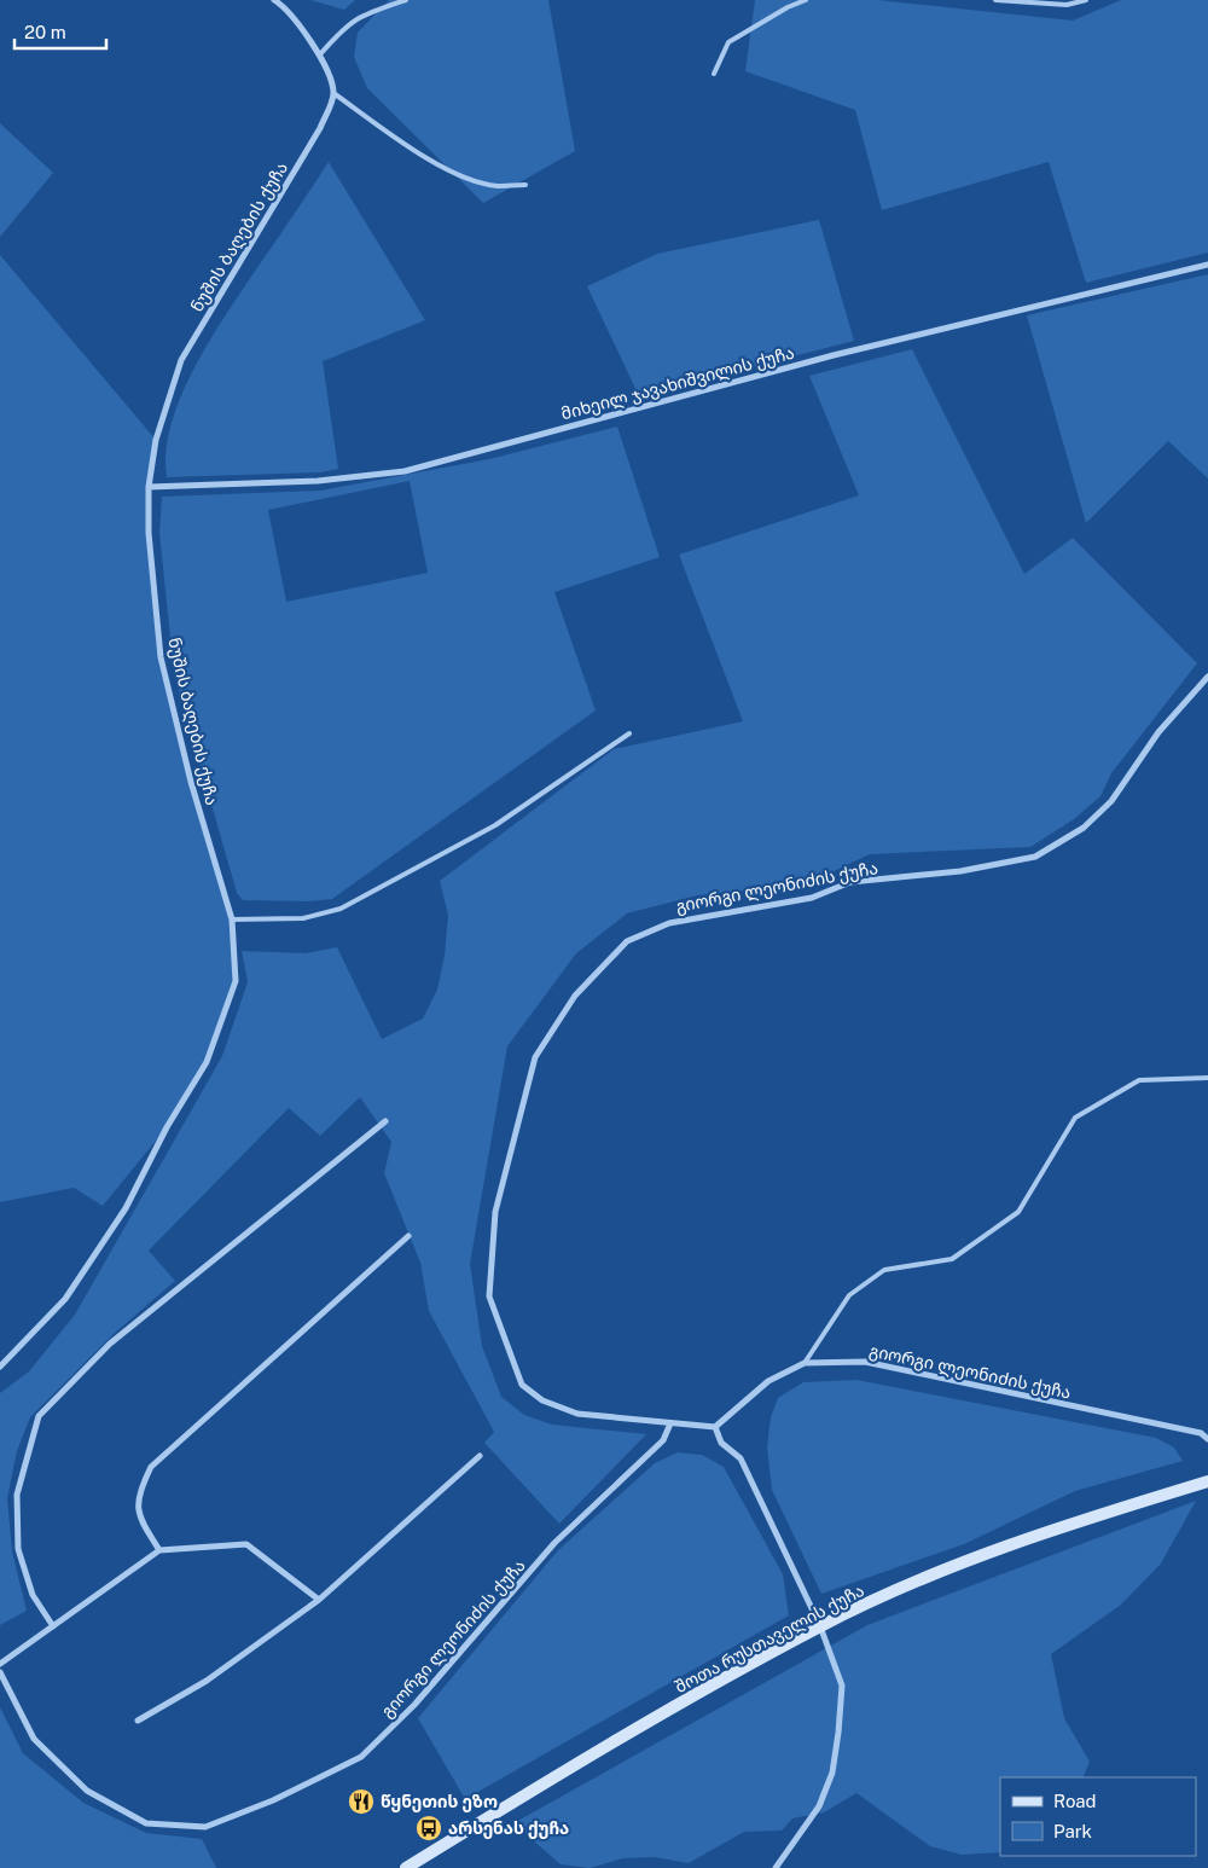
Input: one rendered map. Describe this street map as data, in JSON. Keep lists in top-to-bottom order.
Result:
{
  "streets": {
    "main road": ["შოთა რუსთაველის ქუჩა"],
    "street": ["ნუშის ბაღების ქუჩა", "მიხეილ ჯავახიშვილის ქუჩა", "გიორგი ლეონიძის ქუჩა"]
  },
  "crossings": [
    ["ნუშის ბაღების ქუჩა", "მიხეილ ჯავახიშვილის ქუჩა"]
  ],
  "places": {
    "restaurant": ["წყნეთის ეზო"],
    "bus stop": ["არსენას ქუჩა"]
  },
  "legend": ["Road", "Park"],
  "scale_bar": "20 m"
}
